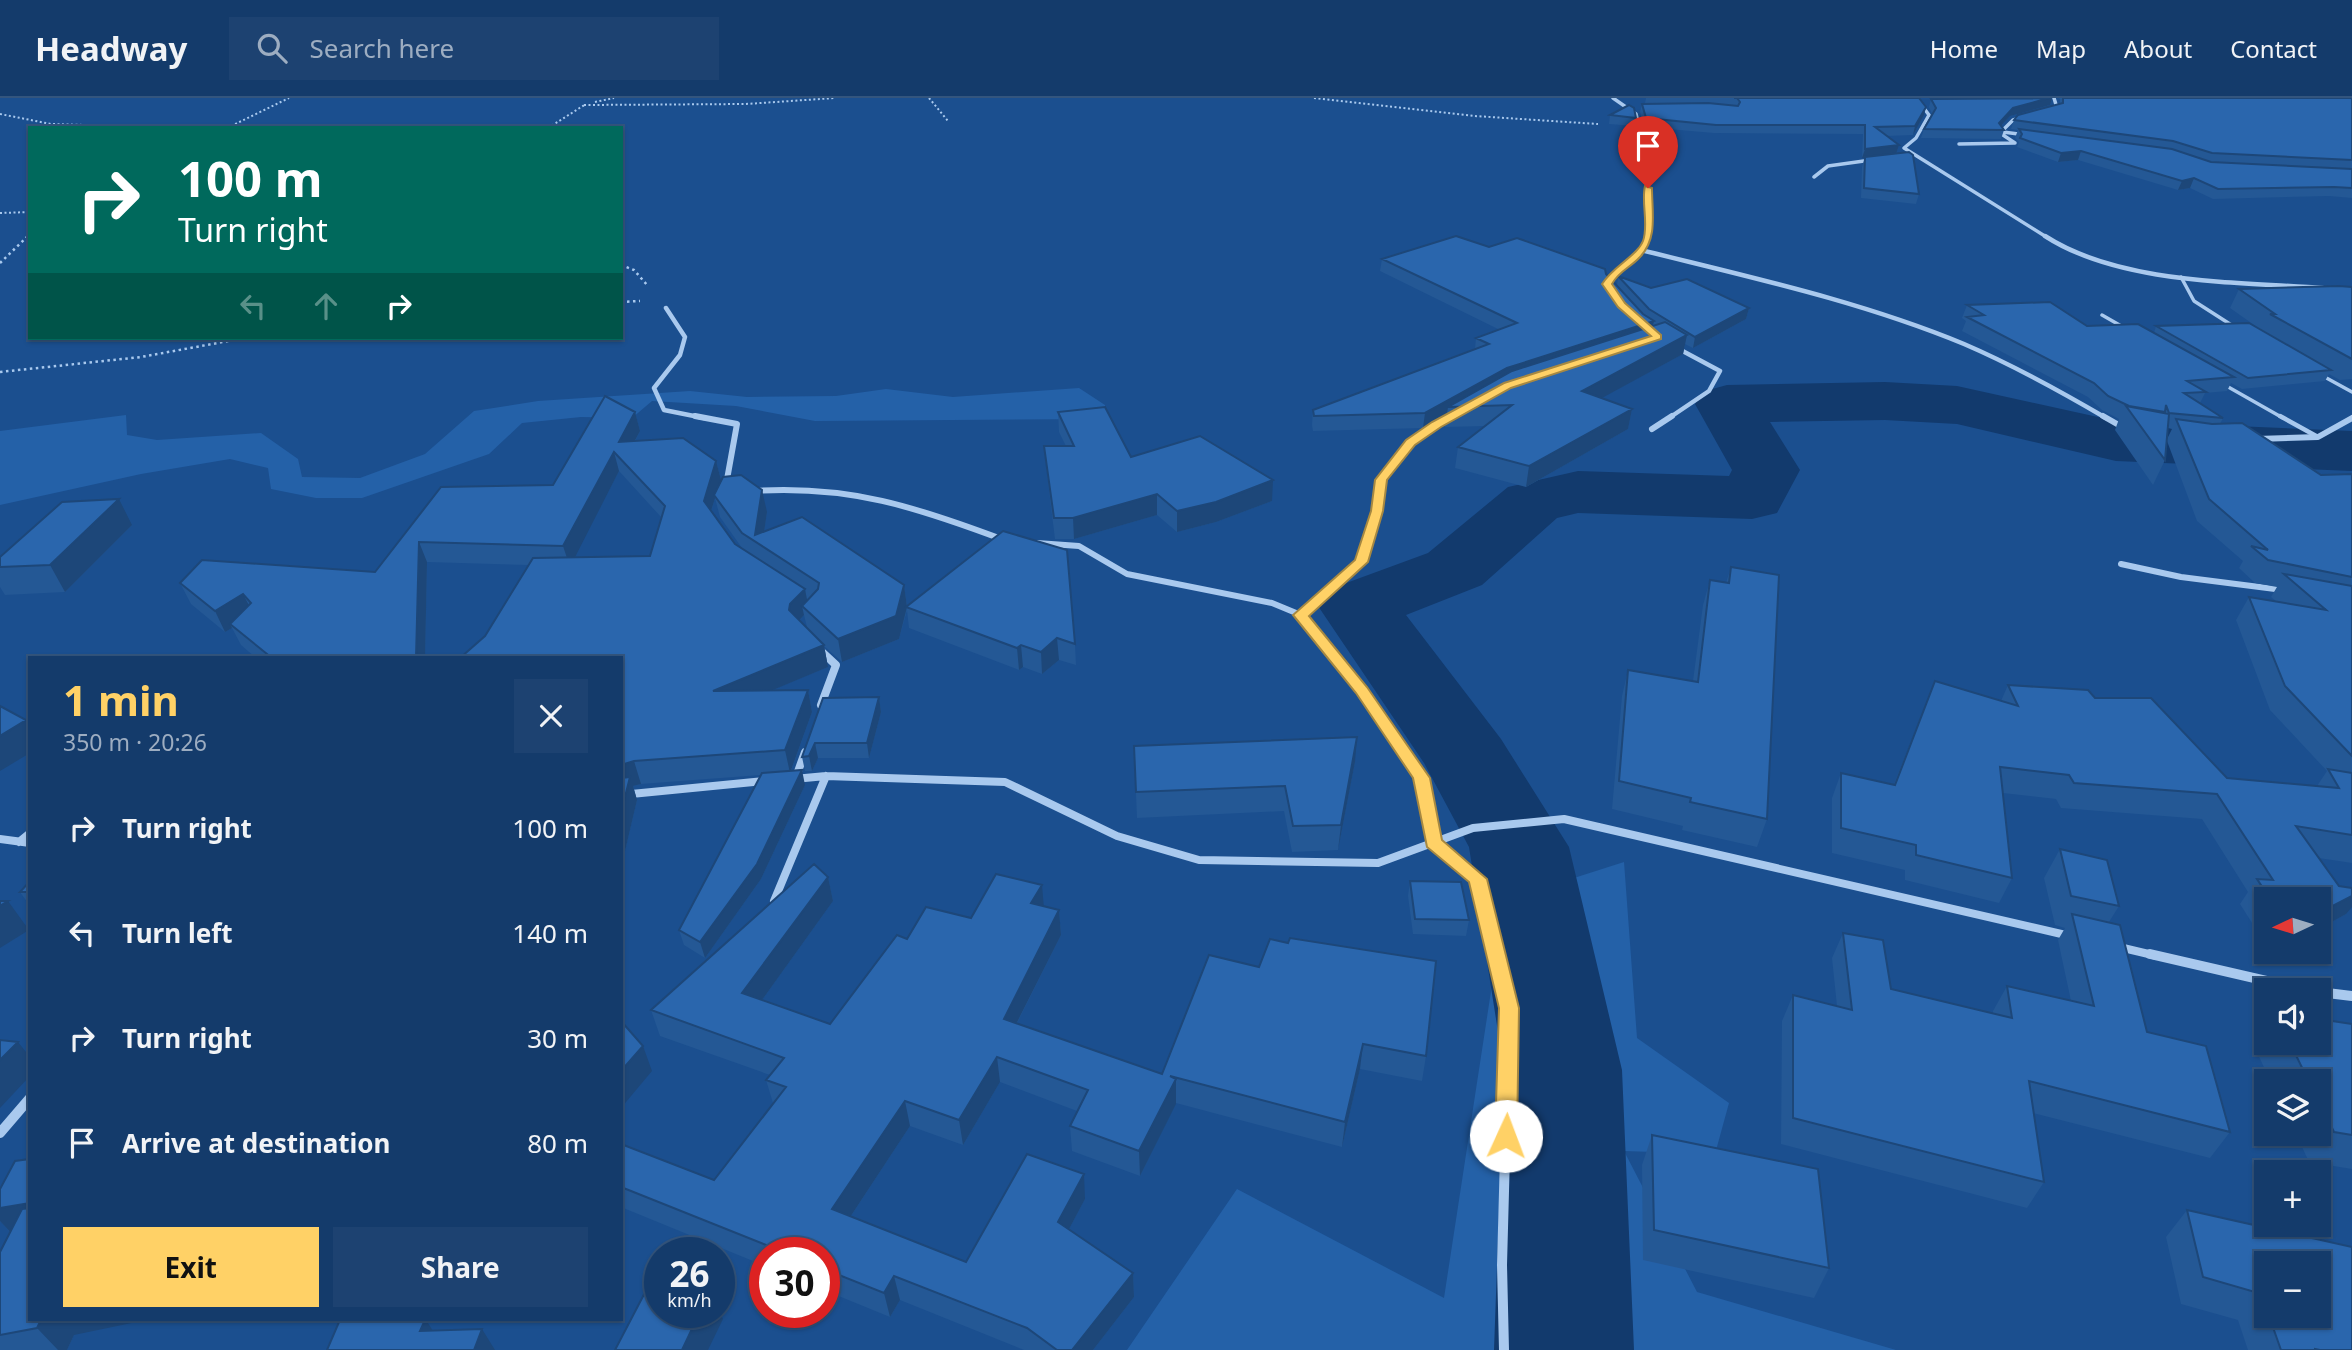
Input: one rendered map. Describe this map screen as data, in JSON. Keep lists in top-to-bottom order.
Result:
{
  "north": "left",
  "page": {
    "header": "Headway",
    "search": "Search here",
    "nav": [
      "Home",
      "Map",
      "About",
      "Contact"
    ],
    "turn": ["100 m", "Turn right"],
    "heading": ["1 min", "350 m · 20:26"],
    "list": [
      {
        "name": "Turn right",
        "value": "100 m"
      },
      {
        "name": "Turn left",
        "value": "140 m"
      },
      {
        "name": "Turn right",
        "value": "30 m"
      },
      {
        "name": "Arrive at destination",
        "value": "80 m"
      }
    ],
    "map_buttons": ["+", "−"],
    "buttons": ["Exit", "Share"],
    "speed": "26 km/h",
    "limit": "30"
  }
}
